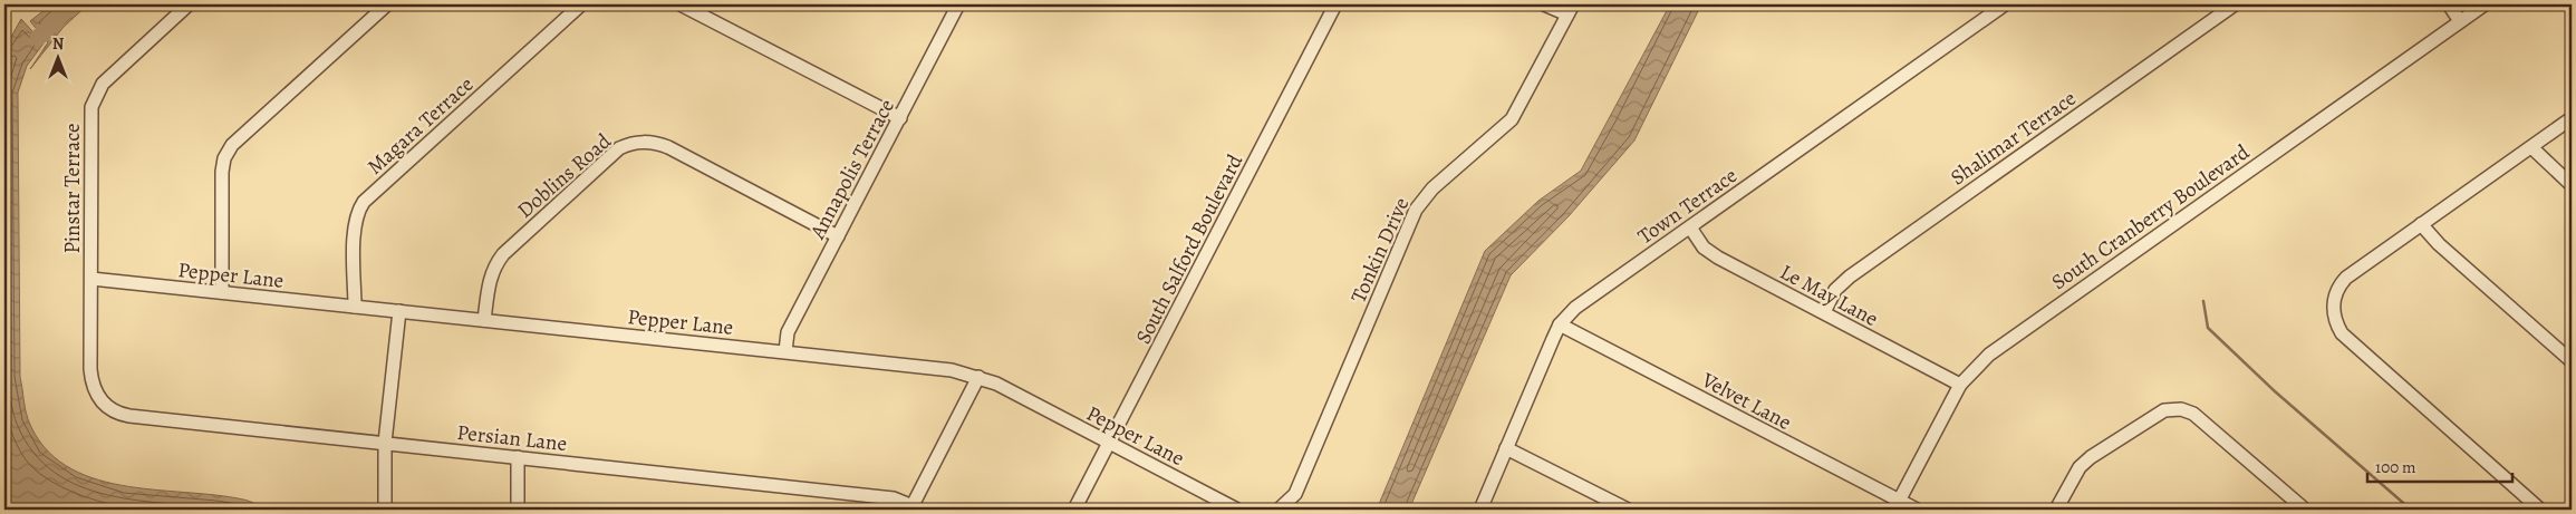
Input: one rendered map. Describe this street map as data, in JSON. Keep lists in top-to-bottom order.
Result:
{
  "streets": {
    "street": [
      "Magara Terrace",
      "Shalimar Terrace",
      "Annapolis Terrace",
      "Doblins Road",
      "Pinstar Terrace",
      "Town Terrace",
      "South Cranberry Boulevard",
      "South Salford Boulevard",
      "Tonkin Drive",
      "Pepper Lane",
      "Le May Lane",
      "Velvet Lane",
      "Persian Lane"
    ]
  },
  "crossings": [
    ["Magara Terrace", "Pepper Lane"],
    ["Shalimar Terrace", "Le May Lane"],
    ["Annapolis Terrace", "Doblins Road"],
    ["Annapolis Terrace", "Pepper Lane"],
    ["Doblins Road", "Pepper Lane"],
    ["Pinstar Terrace", "Pepper Lane"],
    ["Pinstar Terrace", "Persian Lane"],
    ["Town Terrace", "Le May Lane"],
    ["Town Terrace", "Velvet Lane"],
    ["South Cranberry Boulevard", "Le May Lane"],
    ["South Cranberry Boulevard", "Velvet Lane"],
    ["South Salford Boulevard", "Pepper Lane"]
  ],
  "scale_bar": "100 m",
  "north": "top"
}
